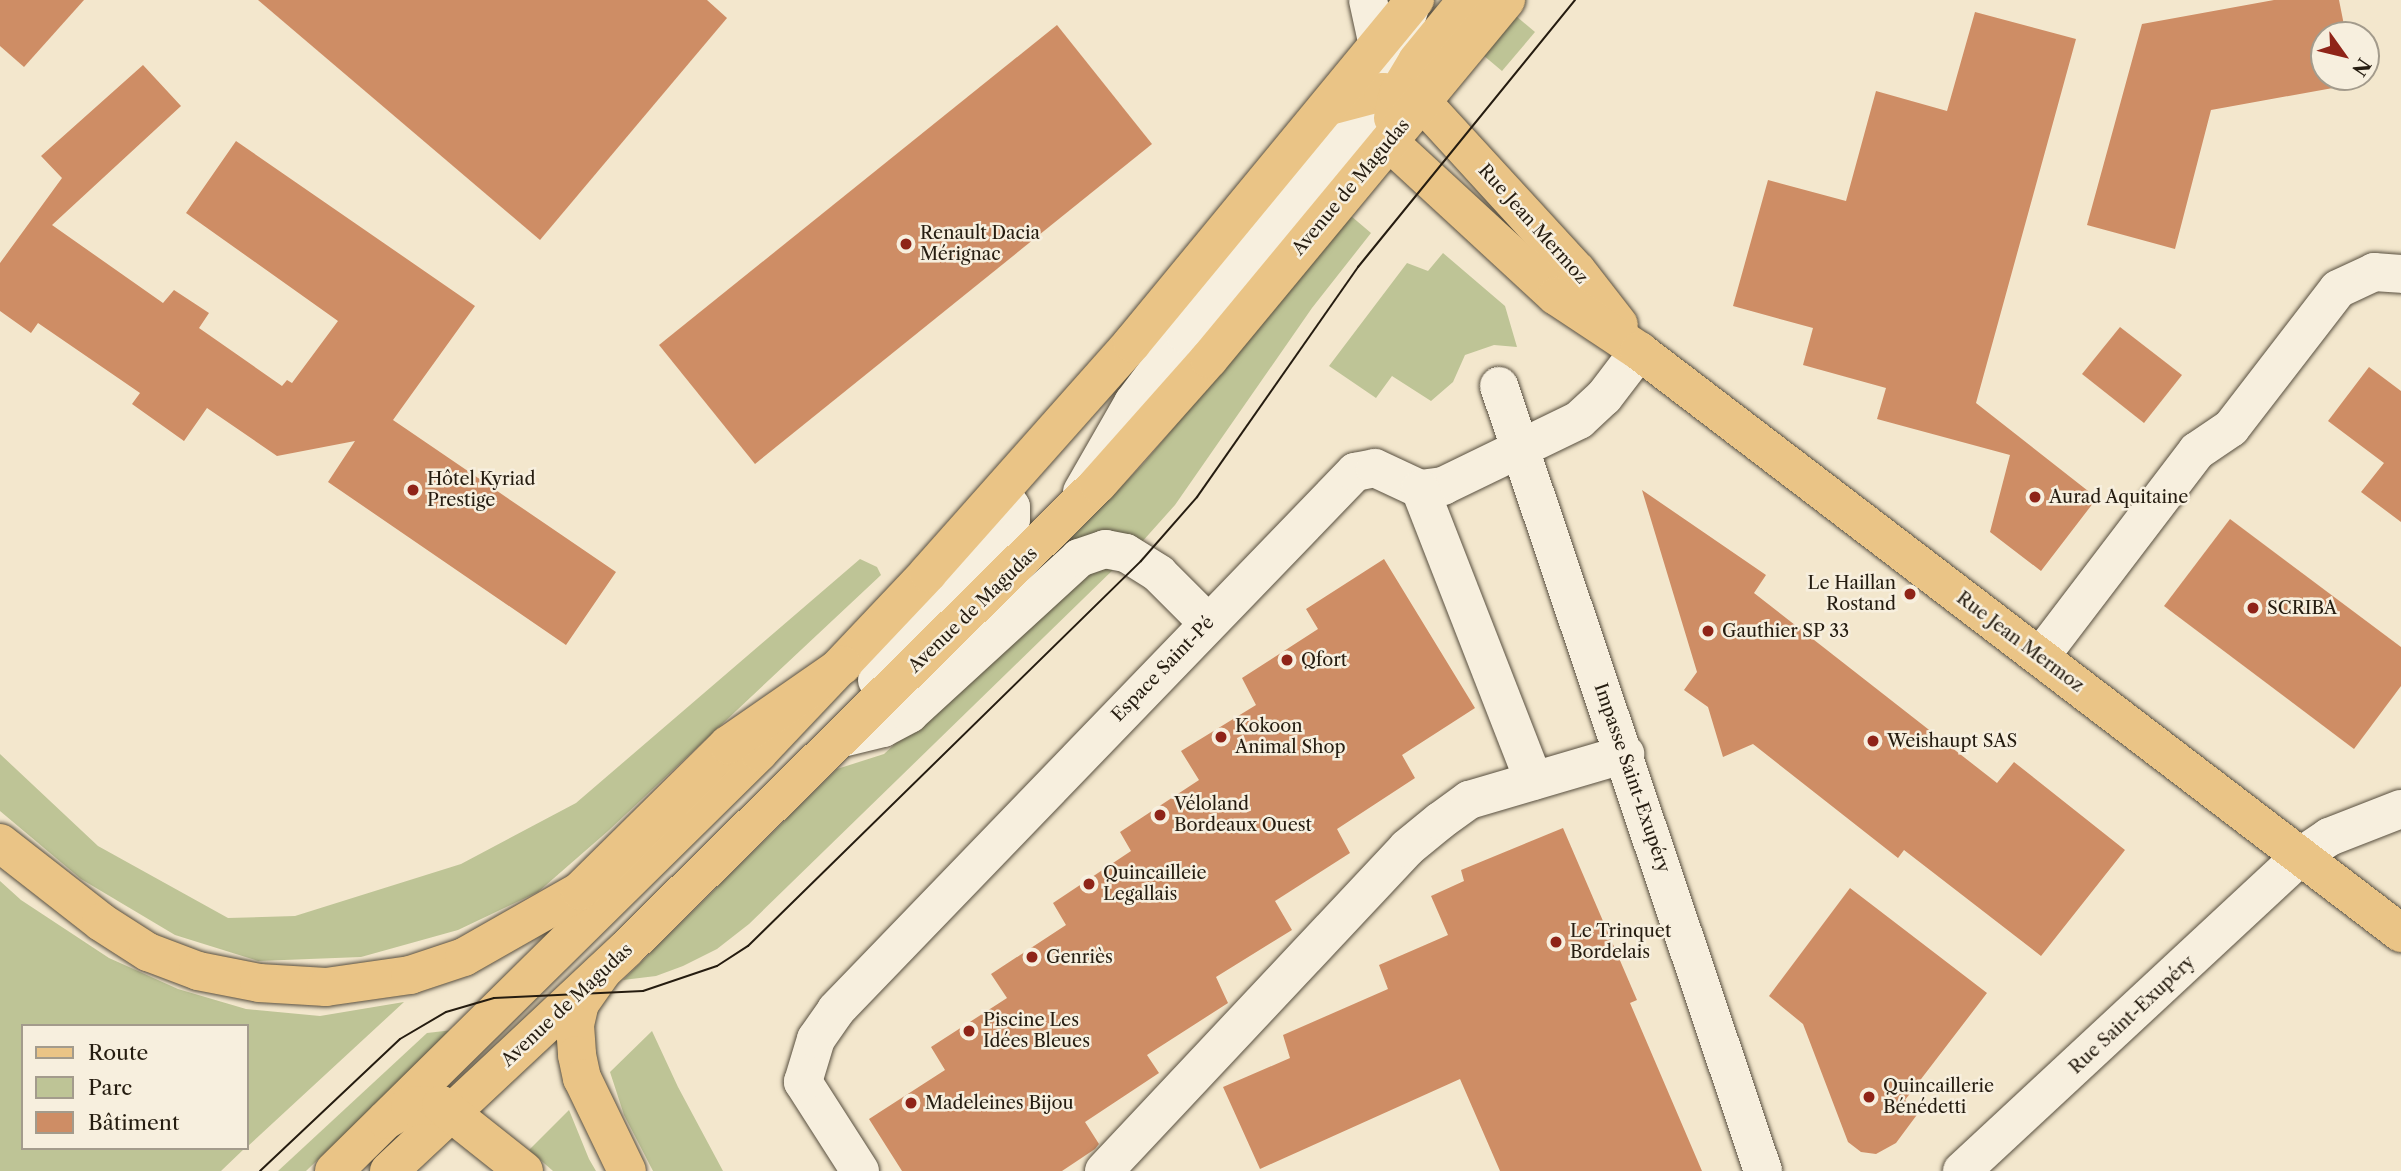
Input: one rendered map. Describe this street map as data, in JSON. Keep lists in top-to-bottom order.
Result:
{
  "streets": {
    "main road": ["Avenue de Magudas", "Rue Jean Mermoz"],
    "street": ["Espace Saint-Pé", "Impasse Saint-Exupéry", "Rue Saint-Exupéry"]
  },
  "crossings": [
    ["Avenue de Magudas", "Rue Jean Mermoz"],
    ["Rue Jean Mermoz", "Rue Saint-Exupéry"]
  ],
  "places": [
    "Renault Dacia Mérignac",
    "Hôtel Kyriad Prestige",
    "Aurad Aquitaine",
    "Le Haillan Rostand",
    "SCRIBA",
    "Gauthier SP 33",
    "Qfort",
    "Kokoon Animal Shop",
    "Weishaupt SAS",
    "Véloland Bordeaux Ouest",
    "Quincailleie Legallais",
    "Le Trinquet Bordelais",
    "Genriès",
    "Piscine Les Idées Bleues",
    "Quincaillerie Bénédetti",
    "Madeleines Bijou"
  ],
  "legend": ["Route", "Parc", "Bâtiment"],
  "north": "bottom right"
}
